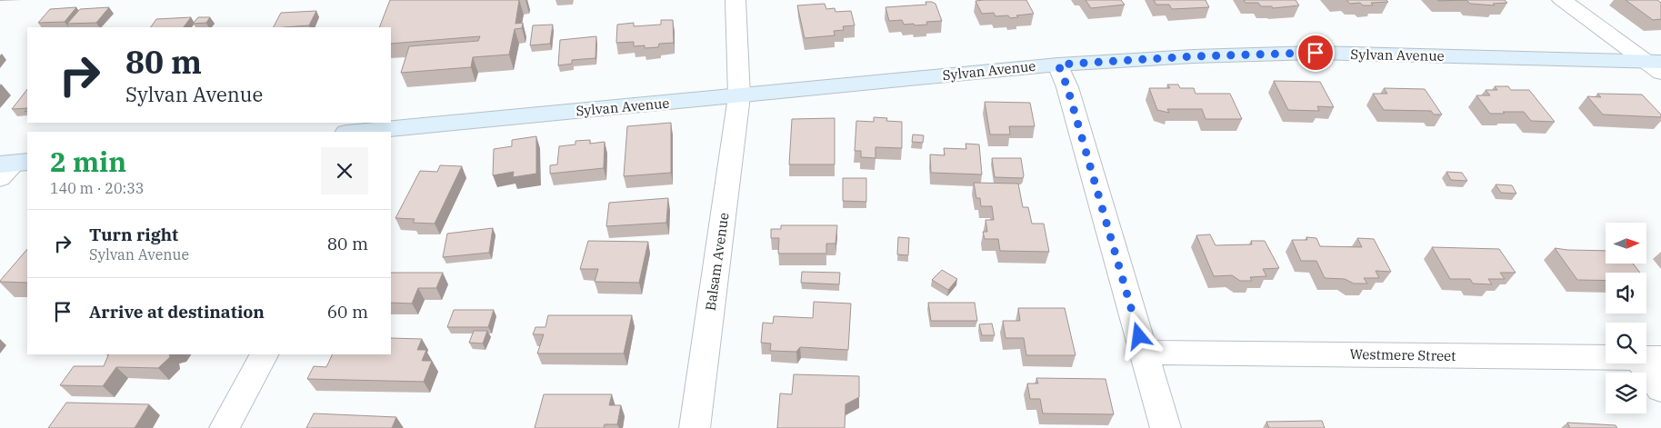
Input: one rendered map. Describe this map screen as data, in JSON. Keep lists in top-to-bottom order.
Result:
{
  "streets": {
    "street": ["Sylvan Avenue", "Balsam Avenue", "Westmere Street"]
  },
  "crossings": [
    ["Sylvan Avenue", "Balsam Avenue"]
  ],
  "north": "right",
  "page": {
    "turn": ["80 m", "Sylvan Avenue"],
    "heading": ["2 min", "140 m · 20:33"],
    "list": [
      {
        "name": "Turn right",
        "note": "Sylvan Avenue",
        "value": "80 m"
      },
      {
        "name": "Arrive at destination",
        "value": "60 m"
      }
    ]
  }
}
